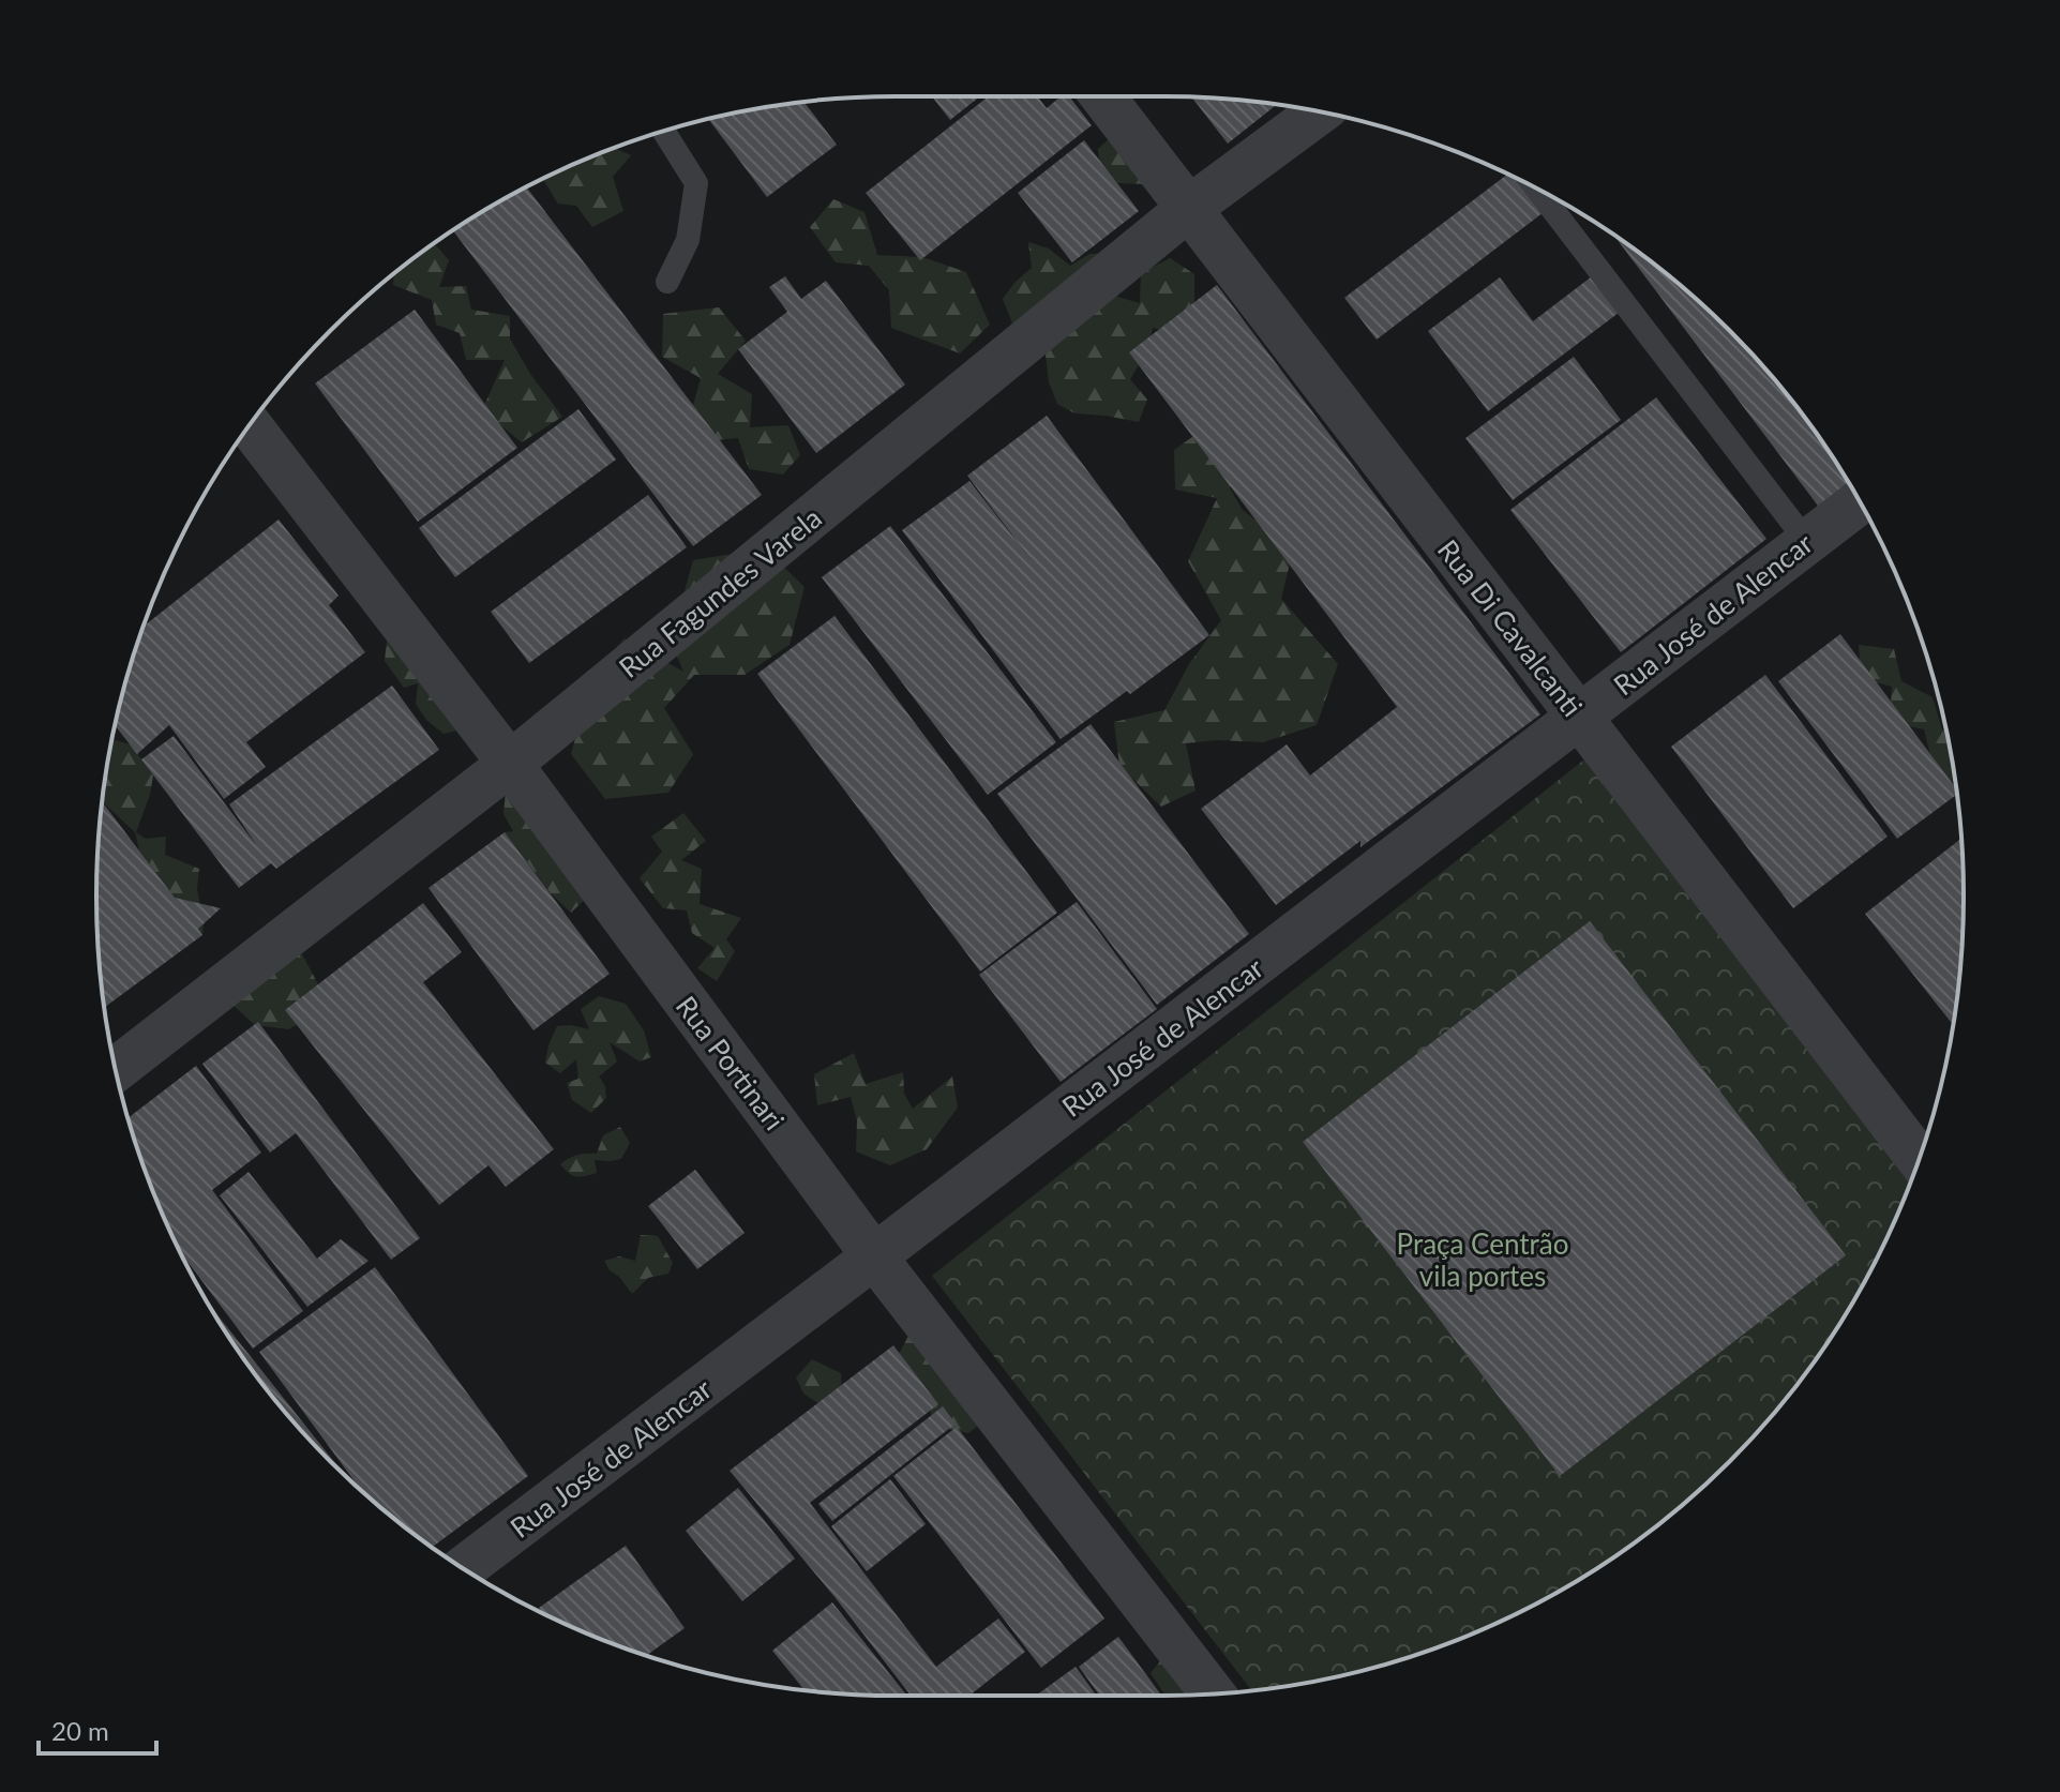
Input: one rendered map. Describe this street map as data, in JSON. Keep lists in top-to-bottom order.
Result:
{
  "streets": {
    "street": [
      "Rua Fagundes Varela",
      "Rua José de Alencar",
      "Rua Di Cavalcanti",
      "Rua Portinari"
    ]
  },
  "crossings": [
    ["Rua Fagundes Varela", "Rua Di Cavalcanti"],
    ["Rua Fagundes Varela", "Rua Portinari"],
    ["Rua José de Alencar", "Rua Di Cavalcanti"],
    ["Rua José de Alencar", "Rua Portinari"]
  ],
  "parks": ["Praça Centrão vila portes"],
  "scale_bar": "20 m"
}
